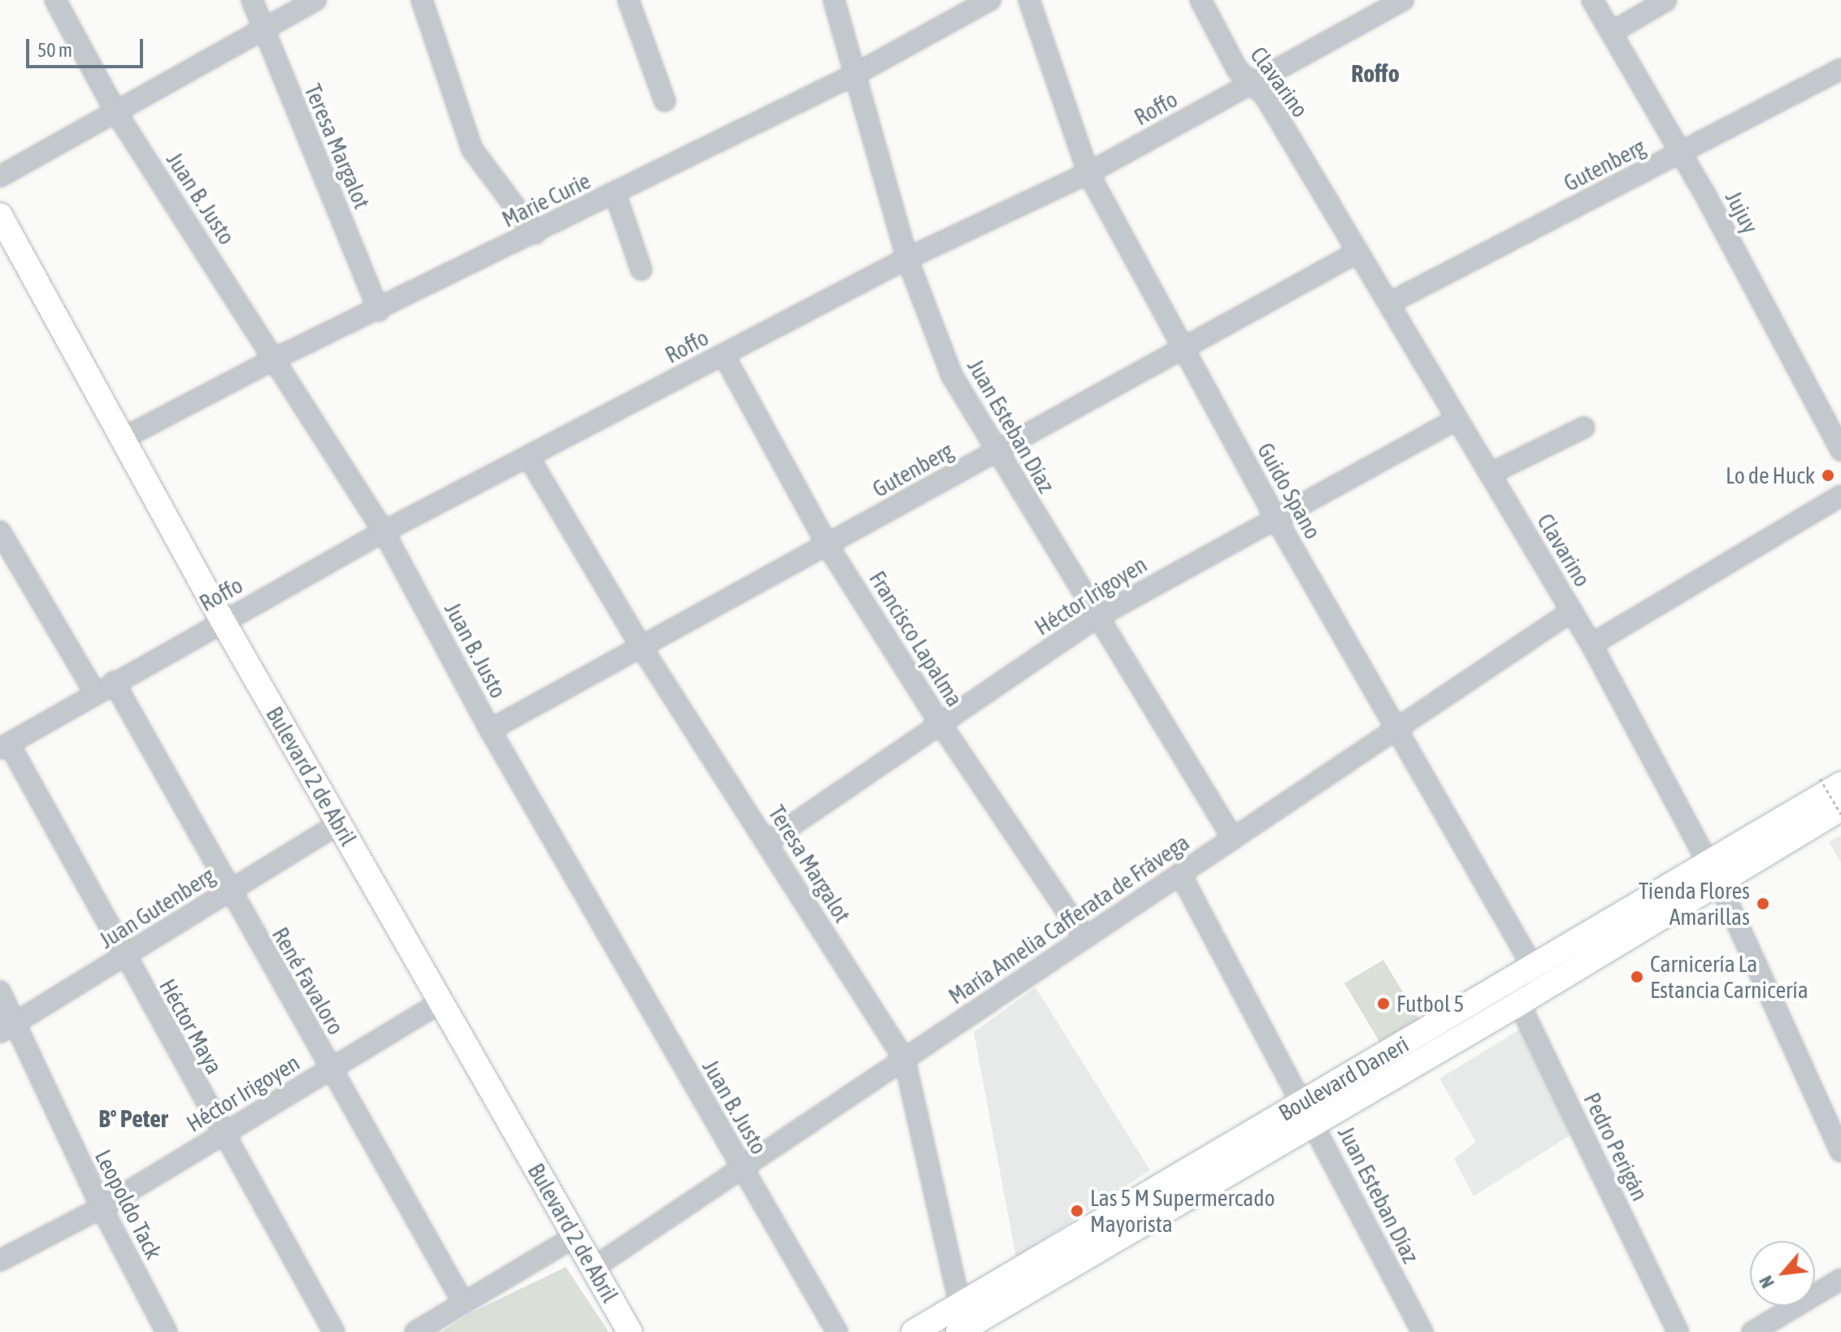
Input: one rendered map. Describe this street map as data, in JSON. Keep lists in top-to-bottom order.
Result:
{
  "streets": {
    "main road": ["Bulevard 2 de Abril", "Boulevard Daneri"],
    "street": [
      "Clavarino",
      "Roffo",
      "Teresa Margalot",
      "Gutenberg",
      "Juan B. Justo",
      "Marie Curie",
      "Jujuy",
      "Juan Esteban Díaz",
      "Guido Spano",
      "Héctor Irigoyen",
      "Francisco Lapalma",
      "Juan Gutenberg",
      "María Amelia Cafferata de Frávega",
      "René Favaloro",
      "Héctor Maya",
      "Pedro Perigán",
      "Leopoldo Tack"
    ]
  },
  "crossings": [
    ["Clavarino", "Roffo"],
    ["Clavarino", "Gutenberg"],
    ["Clavarino", "Héctor Irigoyen"],
    ["Clavarino", "María Amelia Cafferata de Frávega"],
    ["Clavarino", "Boulevard Daneri"],
    ["Roffo", "Teresa Margalot"],
    ["Roffo", "Juan B. Justo"],
    ["Roffo", "Juan Esteban Díaz"],
    ["Roffo", "Guido Spano"],
    ["Roffo", "Francisco Lapalma"],
    ["Roffo", "Bulevard 2 de Abril"],
    ["Roffo", "René Favaloro"],
    ["Roffo", "Héctor Maya"],
    ["Teresa Margalot", "Gutenberg"],
    ["Teresa Margalot", "Marie Curie"],
    ["Teresa Margalot", "Héctor Irigoyen"],
    ["Teresa Margalot", "María Amelia Cafferata de Frávega"],
    ["Teresa Margalot", "Boulevard Daneri"],
    ["Gutenberg", "Juan B. Justo"],
    ["Gutenberg", "Jujuy"],
    ["Gutenberg", "Juan Esteban Díaz"],
    ["Gutenberg", "Guido Spano"],
    ["Gutenberg", "Francisco Lapalma"],
    ["Juan B. Justo", "Marie Curie"],
    ["Juan B. Justo", "María Amelia Cafferata de Frávega"],
    ["Marie Curie", "Juan Esteban Díaz"],
    ["Marie Curie", "Bulevard 2 de Abril"],
    ["Juan Esteban Díaz", "Héctor Irigoyen"],
    ["Juan Esteban Díaz", "María Amelia Cafferata de Frávega"],
    ["Juan Esteban Díaz", "Boulevard Daneri"],
    ["Guido Spano", "Héctor Irigoyen"],
    ["Guido Spano", "María Amelia Cafferata de Frávega"],
    ["Guido Spano", "Boulevard Daneri"],
    ["Héctor Irigoyen", "Francisco Lapalma"],
    ["Héctor Irigoyen", "Bulevard 2 de Abril"],
    ["Héctor Irigoyen", "René Favaloro"],
    ["Héctor Irigoyen", "Héctor Maya"],
    ["Héctor Irigoyen", "Leopoldo Tack"],
    ["Francisco Lapalma", "María Amelia Cafferata de Frávega"],
    ["Bulevard 2 de Abril", "Juan Gutenberg"],
    ["Bulevard 2 de Abril", "María Amelia Cafferata de Frávega"],
    ["Juan Gutenberg", "René Favaloro"],
    ["Juan Gutenberg", "Héctor Maya"],
    ["Juan Gutenberg", "Leopoldo Tack"],
    ["Boulevard Daneri", "Pedro Perigán"]
  ],
  "districts": ["Roffo", "Bº Peter"],
  "places": [
    "Lo de Huck",
    "Tienda Flores Amarillas",
    "Carnicería La Estancia Carnicería",
    "Futbol 5",
    "Las 5 M Supermercado Mayorista"
  ],
  "scale_bar": "50 m",
  "north": "bottom left"
}
